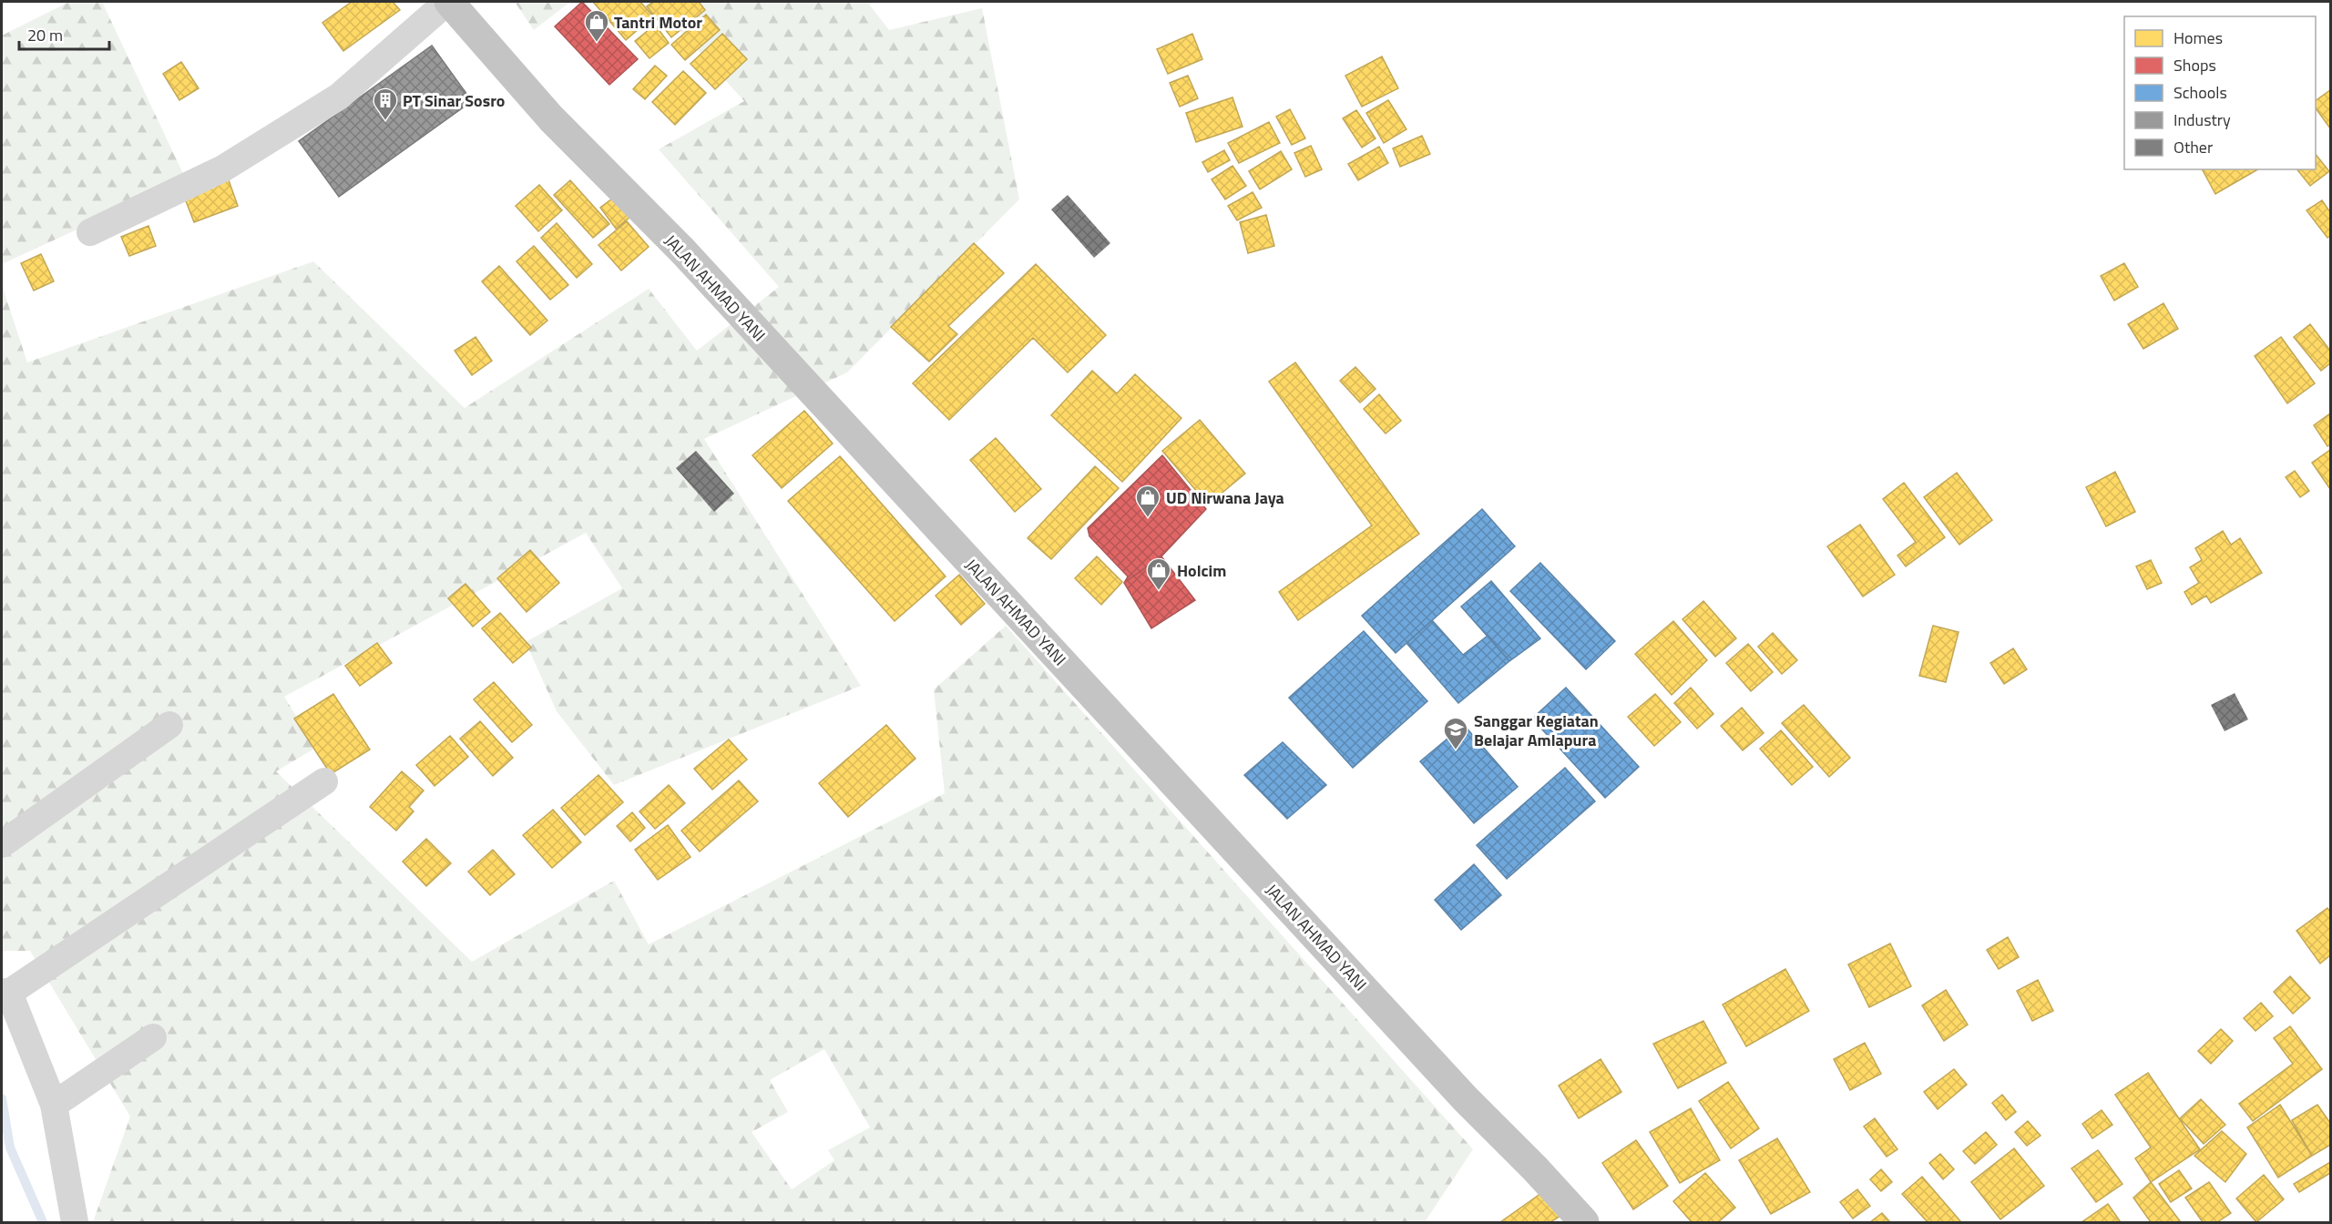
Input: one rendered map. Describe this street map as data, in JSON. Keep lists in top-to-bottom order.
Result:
{
  "streets": {
    "highway": ["JALAN AHMAD YANI"]
  },
  "places": {
    "shop": ["Tantri Motor", "UD Nirwana Jaya", "Holcim"],
    "building": ["PT Sinar Sosro"],
    "school or university": ["Sanggar Kegiatan Belajar Amlapura"]
  },
  "legend": [
    "Homes",
    "Shops",
    "Schools",
    "Industry",
    "Other"
  ],
  "scale_bar": "20 m"
}
